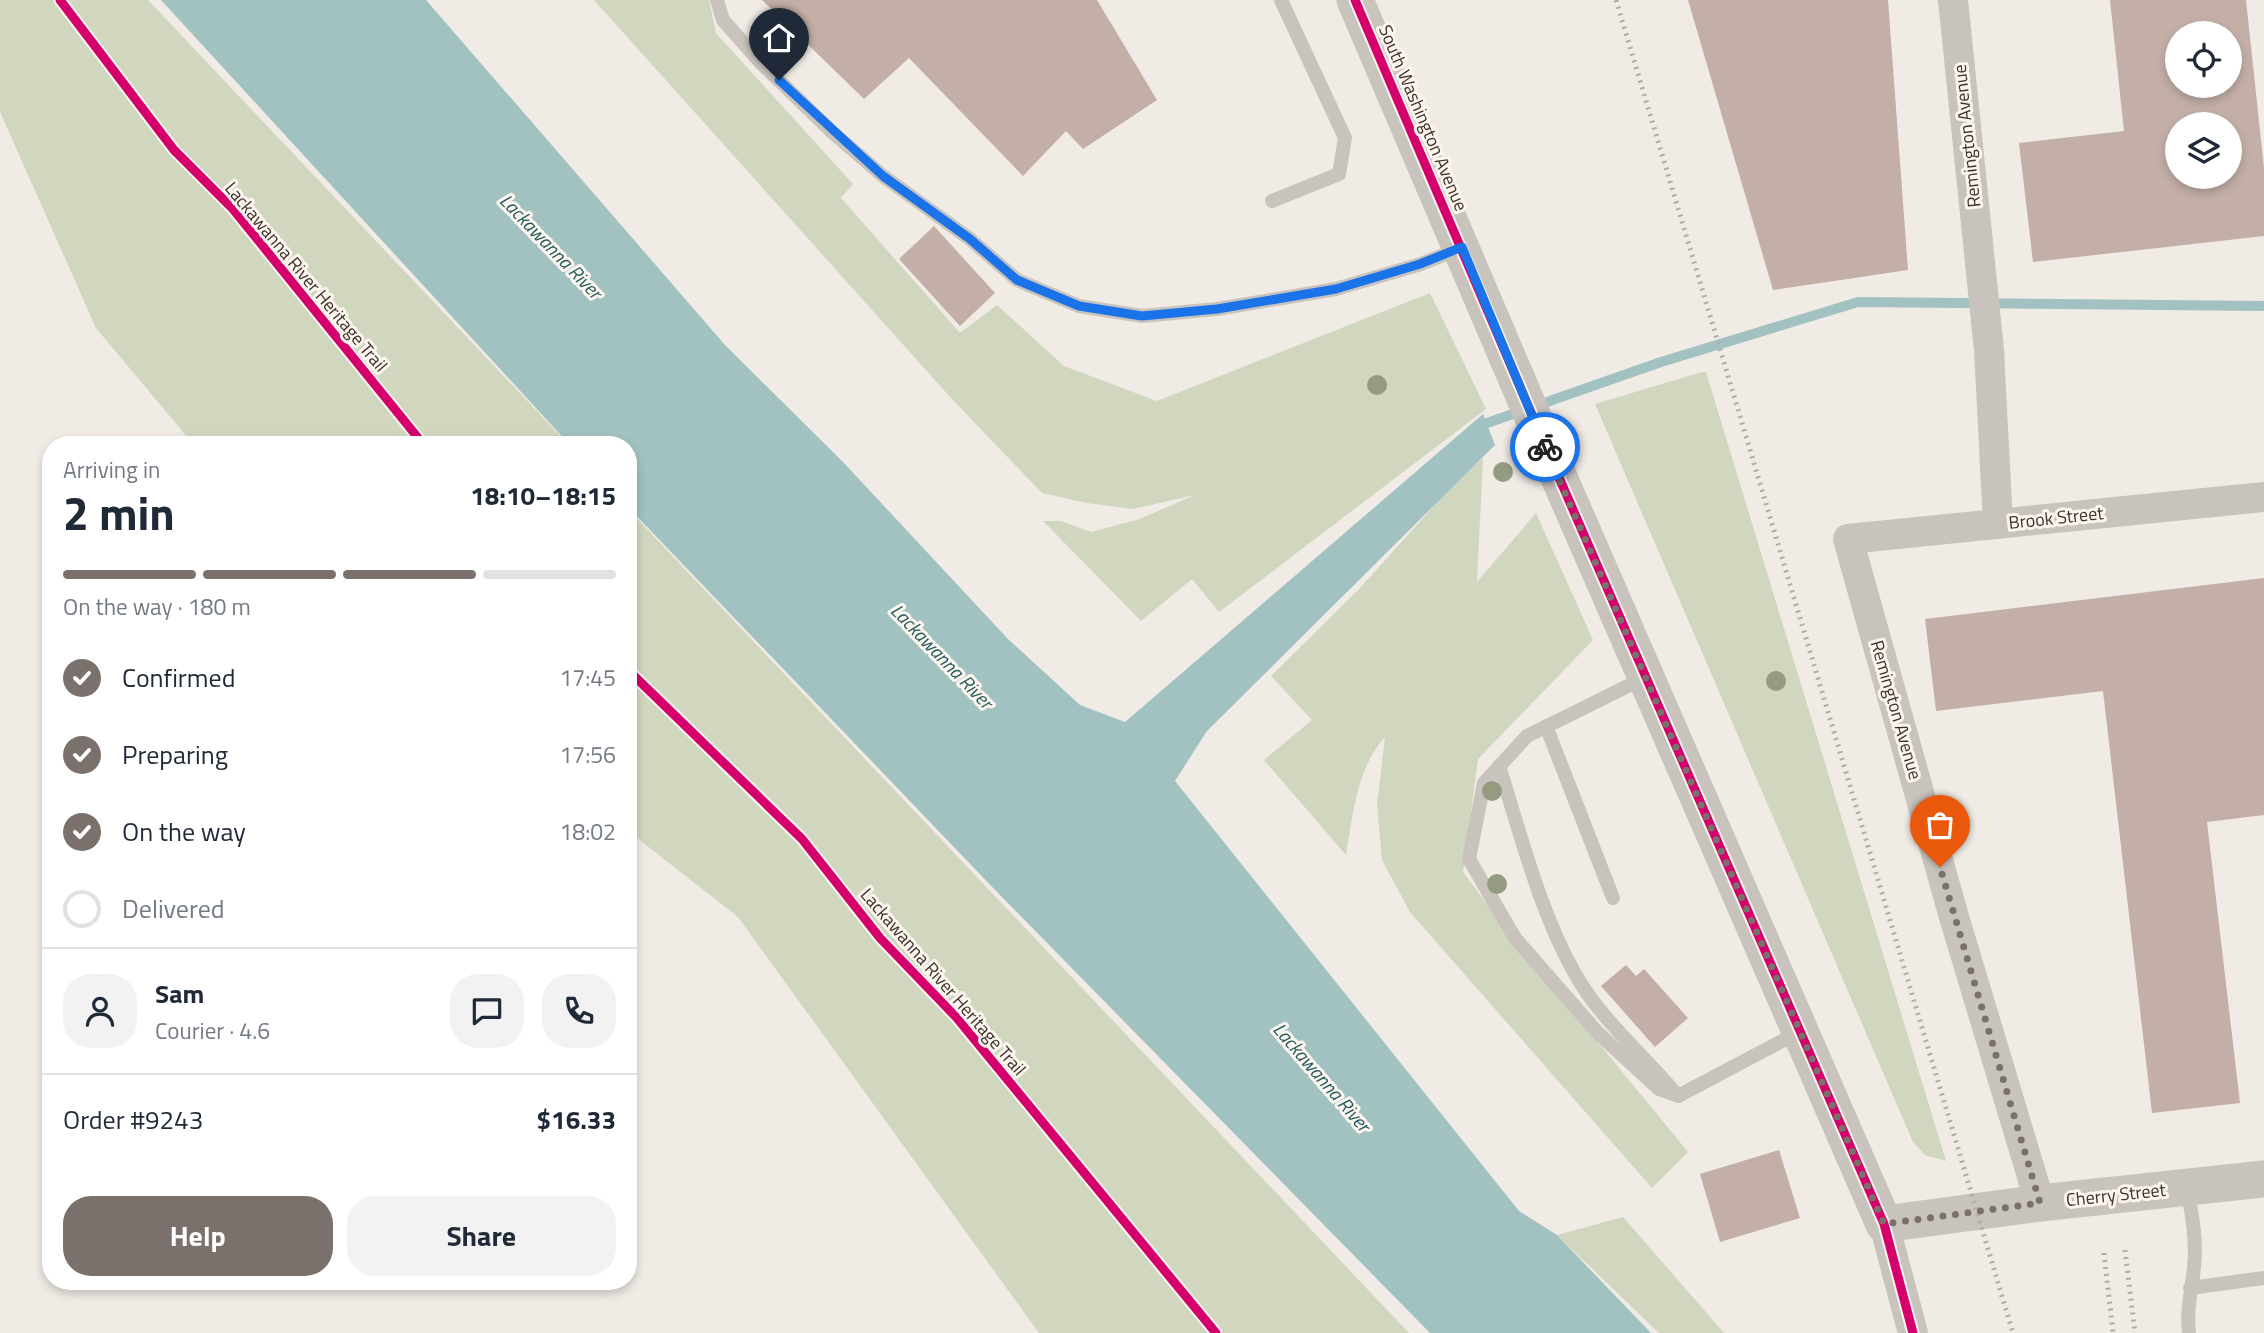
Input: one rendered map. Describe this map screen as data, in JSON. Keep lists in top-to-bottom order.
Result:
{
  "streets": {
    "street": [
      "South Washington Avenue",
      "Remington Avenue",
      "Brook Street",
      "Cherry Street"
    ],
    "cycle path": ["Lackawanna River Heritage Trail"]
  },
  "crossings": [
    ["South Washington Avenue", "Cherry Street"],
    ["Remington Avenue", "Brook Street"],
    ["Remington Avenue", "Cherry Street"]
  ],
  "water": ["Lackawanna River"],
  "page": {
    "heading": ["2 min", "Arriving in", "18:10–18:15"],
    "panel": [
      "Sam",
      "Courier · 4.6",
      "Order #9243",
      "$16.33"
    ],
    "bar": "On the way · 180 m",
    "list": [
      ["Confirmed", "17:45"],
      ["Preparing", "17:56"],
      ["On the way", "18:02"],
      "Delivered"
    ],
    "buttons": ["Help", "Share"]
  }
}
